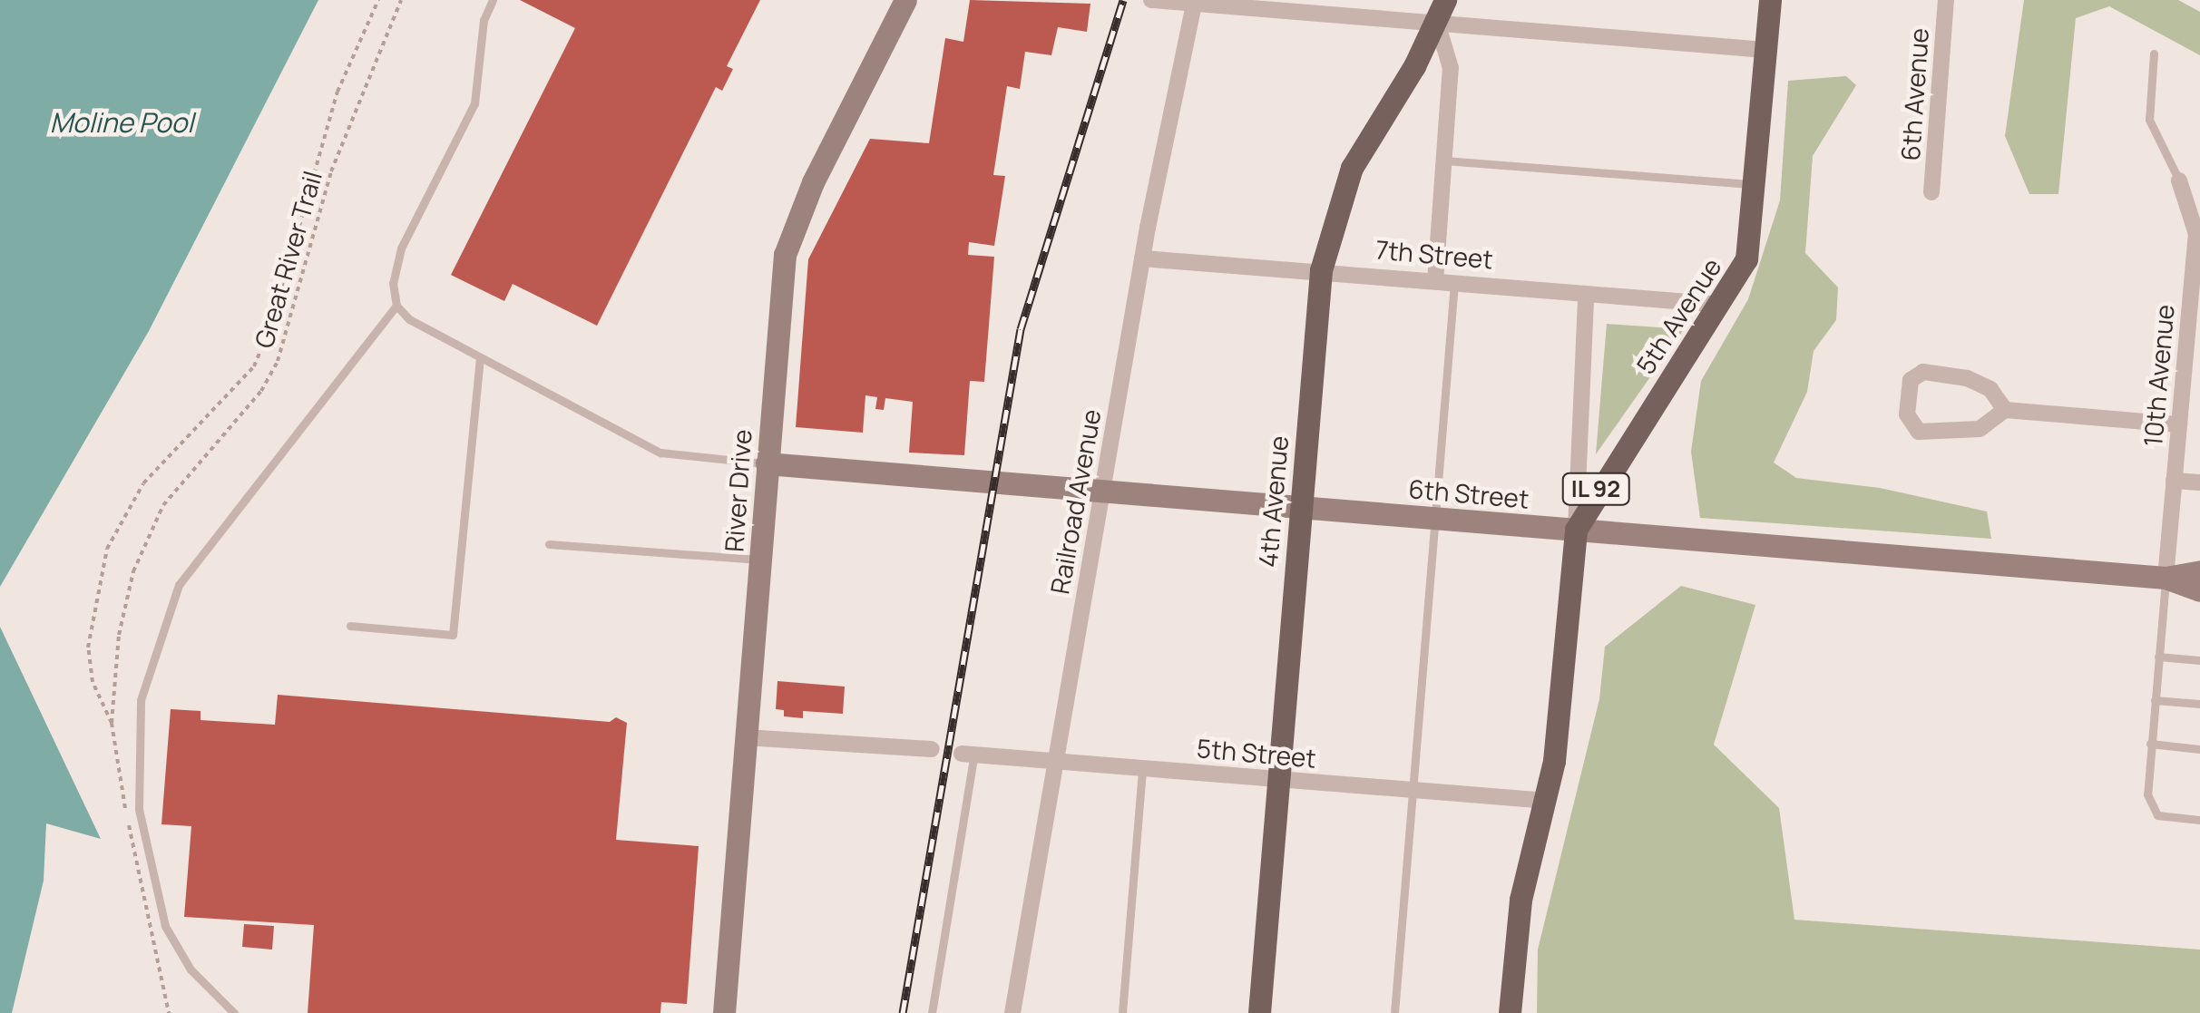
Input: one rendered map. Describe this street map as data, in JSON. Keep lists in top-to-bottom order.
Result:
{
  "streets": {
    "main road": ["5th Avenue", "IL 92", "4th Avenue"],
    "street": [
      "6th Avenue",
      "7th Street",
      "10th Avenue",
      "River Drive",
      "6th Street",
      "Railroad Avenue",
      "5th Street"
    ],
    "path": ["Great River Trail"]
  },
  "crossings": [
    ["7th Street", "5th Avenue"],
    ["7th Street", "Railroad Avenue"],
    ["7th Street", "4th Avenue"],
    ["5th Avenue", "6th Street"],
    ["5th Avenue", "5th Street"],
    ["10th Avenue", "6th Street"],
    ["River Drive", "6th Street"],
    ["6th Street", "Railroad Avenue"],
    ["6th Street", "4th Avenue"],
    ["Railroad Avenue", "5th Street"],
    ["4th Avenue", "5th Street"]
  ],
  "water": ["Moline Pool"]
}
